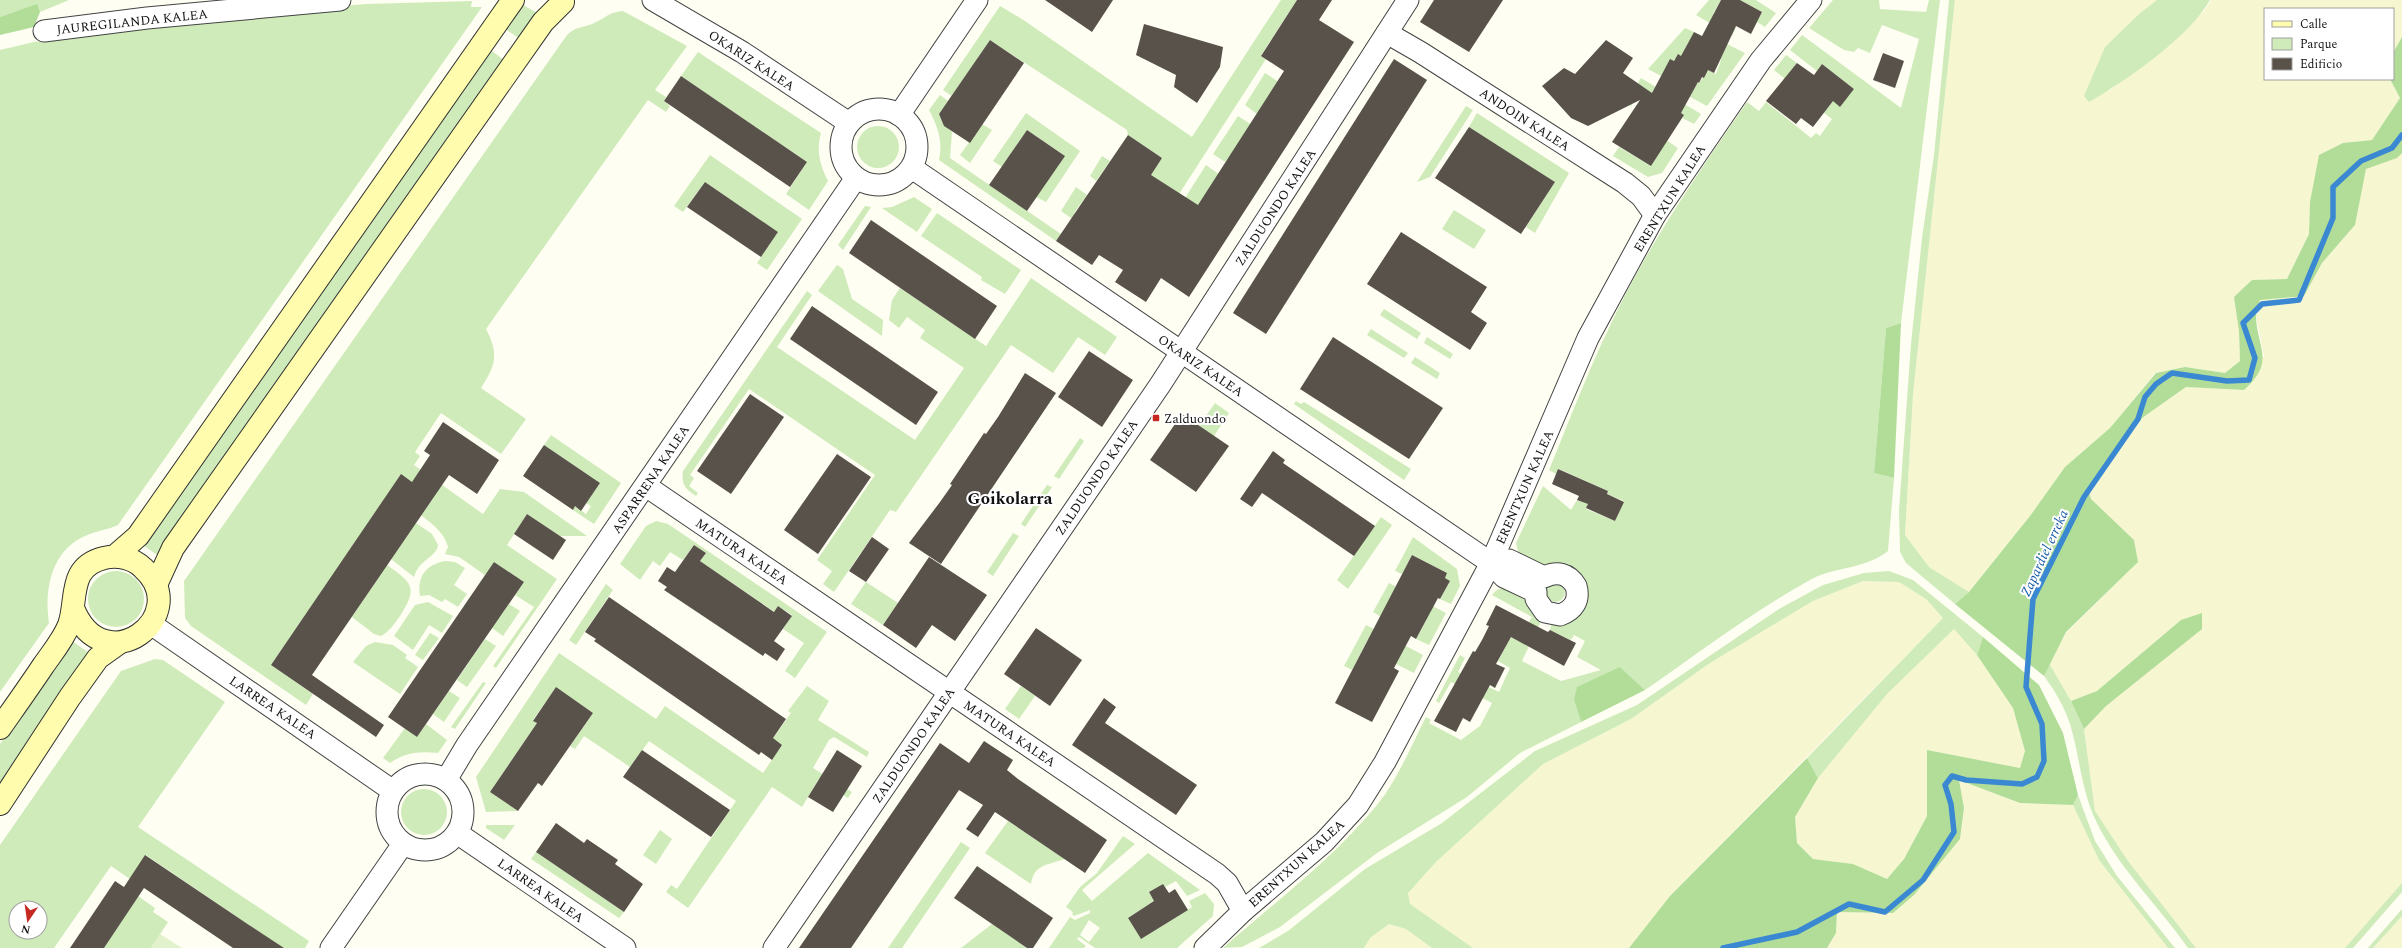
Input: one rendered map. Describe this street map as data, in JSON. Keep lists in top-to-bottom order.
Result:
{
  "streets": {
    "street": [
      "JAUREGILANDA KALEA",
      "OKARIZ KALEA",
      "ANDOIN KALEA",
      "ERENTXUN KALEA",
      "ZALDUONDO KALEA",
      "ASPARRENA KALEA",
      "MATURA KALEA",
      "LARREA KALEA"
    ]
  },
  "crossings": [
    ["OKARIZ KALEA", "ERENTXUN KALEA"],
    ["OKARIZ KALEA", "ZALDUONDO KALEA"],
    ["OKARIZ KALEA", "ASPARRENA KALEA"],
    ["ANDOIN KALEA", "ERENTXUN KALEA"],
    ["ANDOIN KALEA", "ZALDUONDO KALEA"],
    ["ERENTXUN KALEA", "MATURA KALEA"],
    ["ZALDUONDO KALEA", "MATURA KALEA"],
    ["ASPARRENA KALEA", "MATURA KALEA"],
    ["ASPARRENA KALEA", "LARREA KALEA"]
  ],
  "districts": ["Goikolarra"],
  "water": ["Zapardiel erreka"],
  "places": {
    "transit": ["Zalduondo"]
  },
  "legend": ["Calle", "Parque", "Edificio"],
  "north": "bottom"
}
